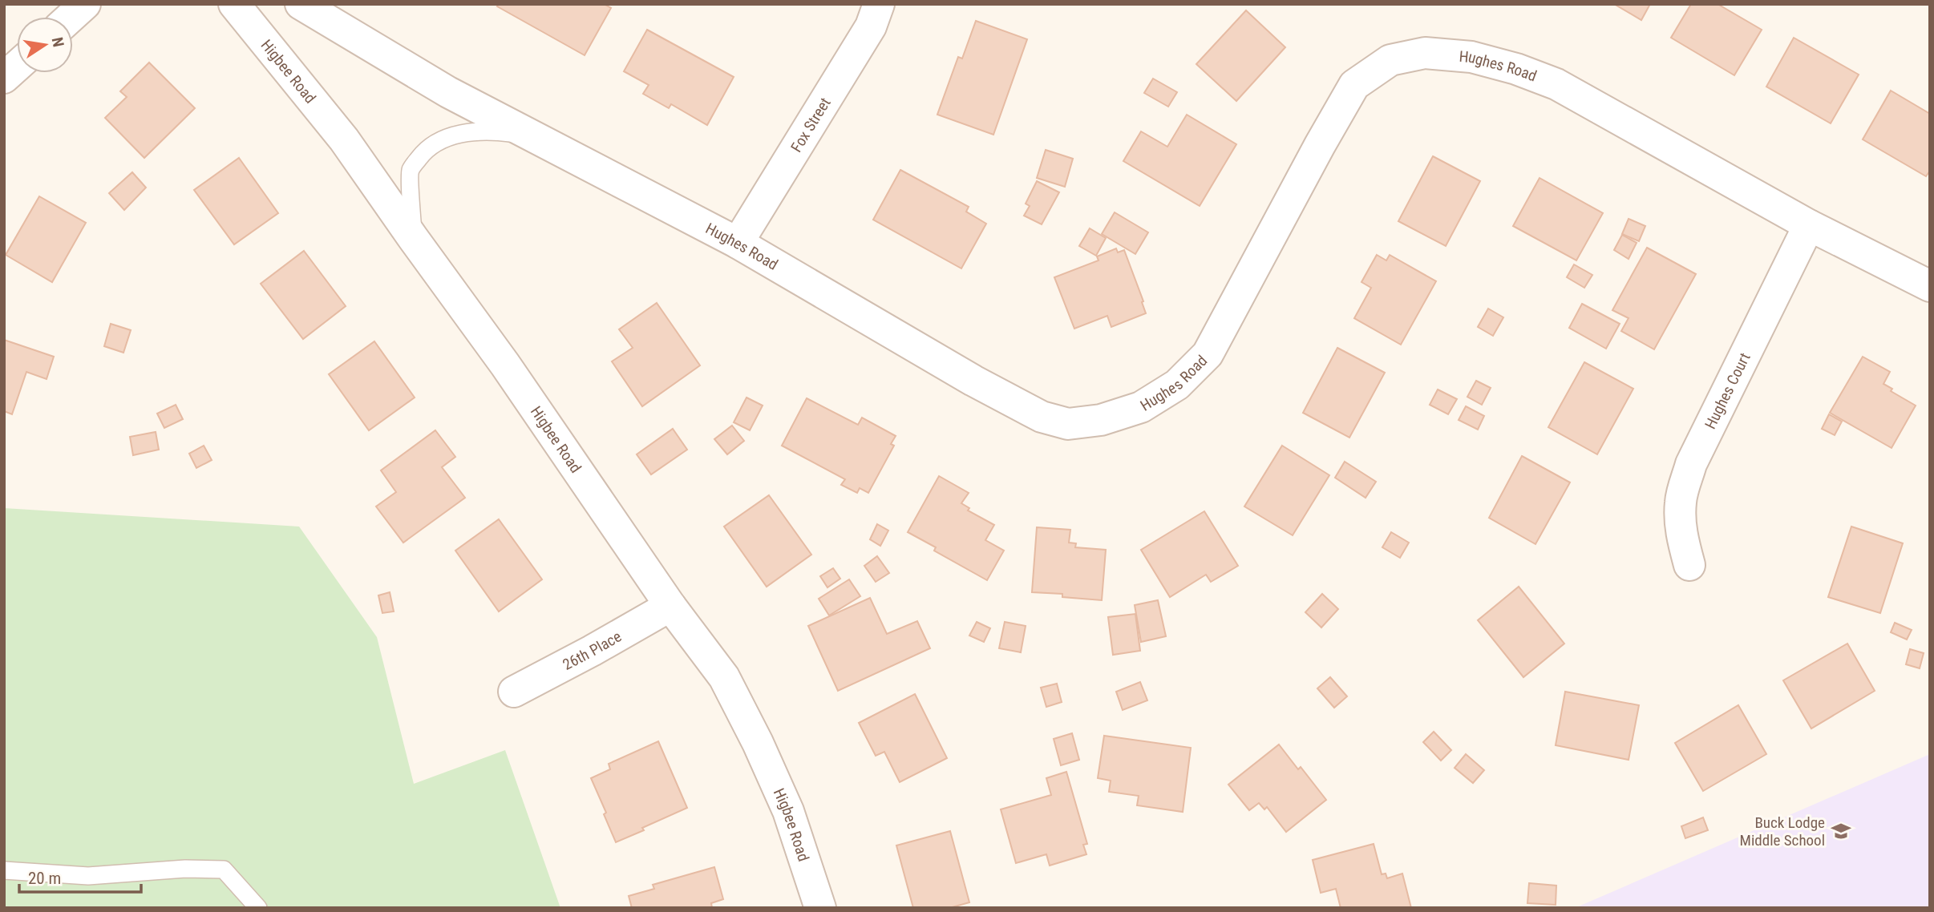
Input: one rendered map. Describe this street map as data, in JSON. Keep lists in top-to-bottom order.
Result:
{
  "streets": {
    "street": [
      "Hughes Road",
      "Higbee Road",
      "Fox Street",
      "Hughes Court",
      "26th Place"
    ]
  },
  "crossings": [
    ["Hughes Road", "Fox Street"],
    ["Hughes Road", "Hughes Court"],
    ["Higbee Road", "26th Place"]
  ],
  "places": {
    "school or university": ["Buck Lodge Middle School"]
  },
  "scale_bar": "20 m",
  "north": "right"
}
